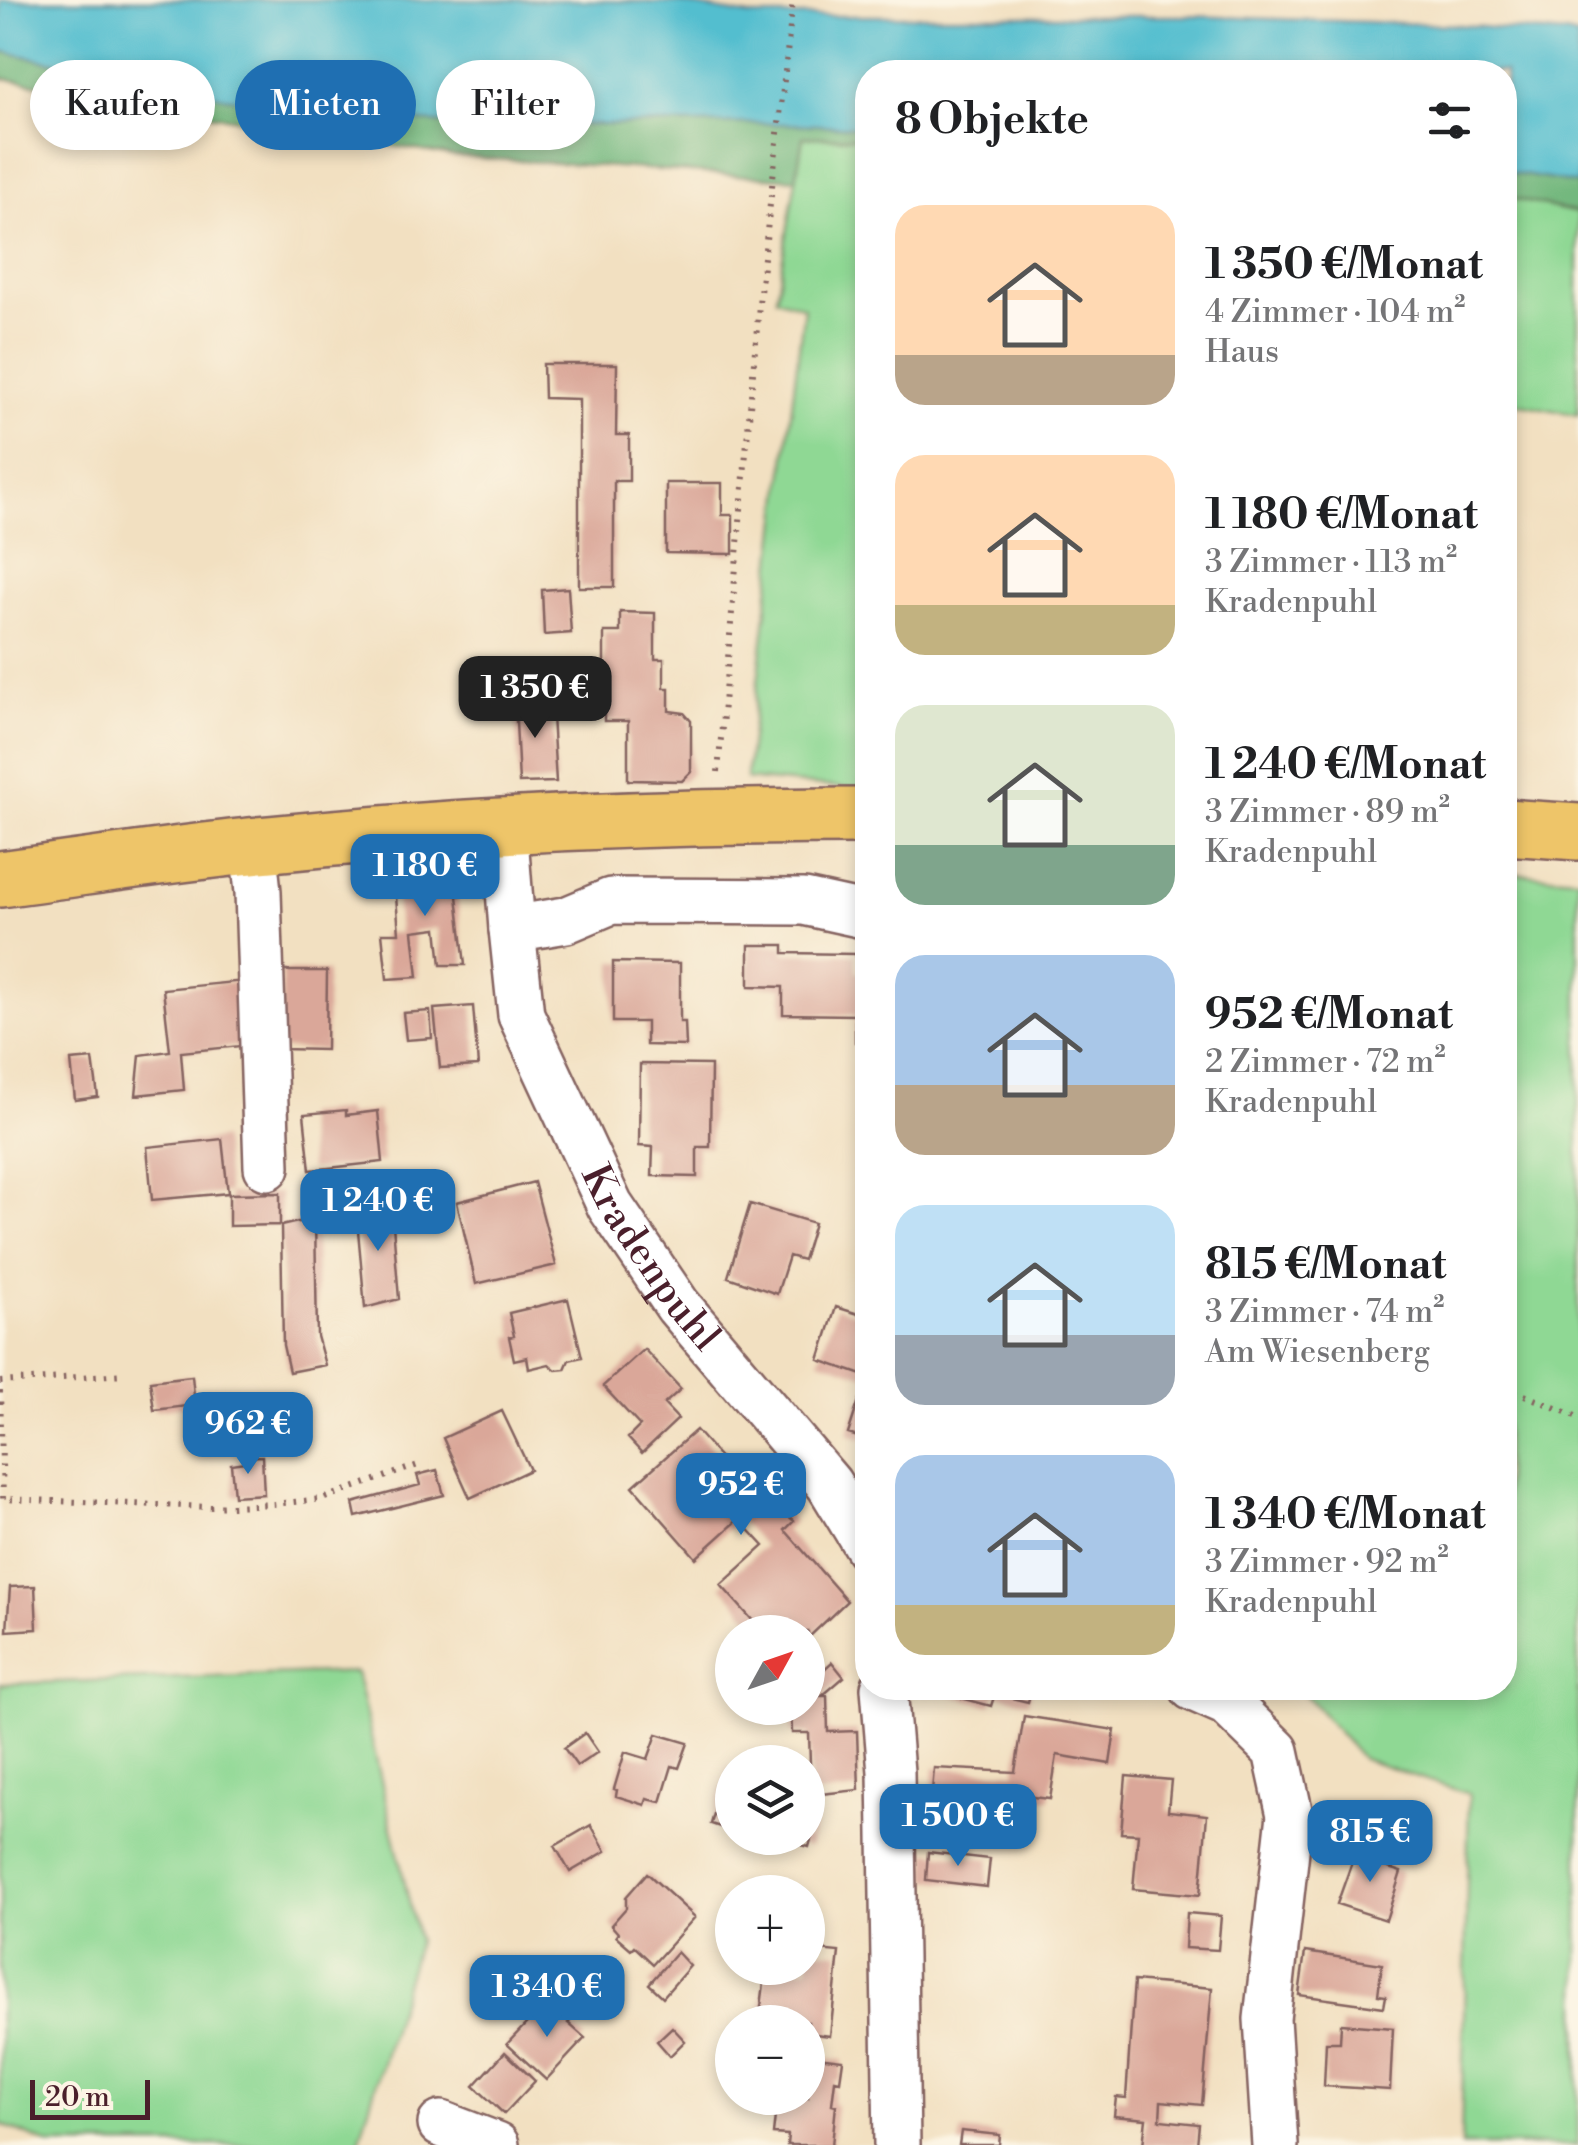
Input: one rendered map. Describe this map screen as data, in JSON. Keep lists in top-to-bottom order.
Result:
{
  "streets": {
    "street": ["Kradenpuhl"]
  },
  "scale_bar": "20 m",
  "north": "top right",
  "page": {
    "chip": ["Kaufen", "Mieten", "Filter"],
    "heading": "8 Objekte",
    "list": [
      {
        "name": "1 350 €/Monat",
        "note": "4 Zimmer · 104 m² · Haus"
      },
      {
        "name": "1 180 €/Monat",
        "note": "3 Zimmer · 113 m² · Kradenpuhl"
      },
      {
        "name": "1 240 €/Monat",
        "note": "3 Zimmer · 89 m² · Kradenpuhl"
      },
      {
        "name": "952 €/Monat",
        "note": "2 Zimmer · 72 m² · Kradenpuhl"
      },
      {
        "name": "815 €/Monat",
        "note": "3 Zimmer · 74 m² · Am Wiesenberg"
      },
      {
        "name": "1 340 €/Monat",
        "note": "3 Zimmer · 92 m² · Kradenpuhl"
      }
    ],
    "price": [
      "1 350 €",
      "1 180 €",
      "1 240 €",
      "962 €",
      "952 €",
      "1 500 €",
      "815 €",
      "1 340 €"
    ],
    "map_buttons": ["+", "−"],
    "scale": "20 m"
  }
}
